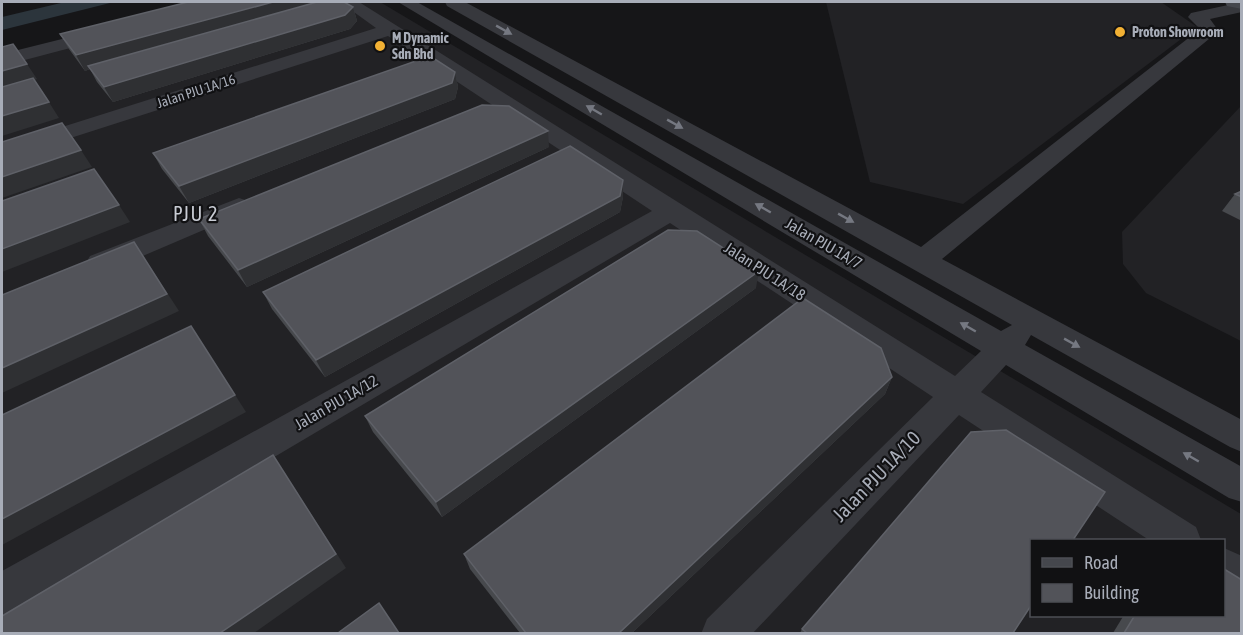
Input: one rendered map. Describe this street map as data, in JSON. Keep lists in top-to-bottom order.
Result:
{
  "streets": {
    "street": [
      "Jalan PJU 1A/16",
      "Jalan PJU 1A/7",
      "Jalan PJU 1A/18",
      "Jalan PJU 1A/12",
      "Jalan PJU 1A/10"
    ]
  },
  "crossings": [
    ["Jalan PJU 1A/16", "Jalan PJU 1A/18"],
    ["Jalan PJU 1A/7", "Jalan PJU 1A/10"],
    ["Jalan PJU 1A/18", "Jalan PJU 1A/12"],
    ["Jalan PJU 1A/18", "Jalan PJU 1A/10"]
  ],
  "districts": ["PJU 2"],
  "places": ["Proton Showroom", "M Dynamic Sdn Bhd"],
  "legend": ["Road", "Building"]
}
